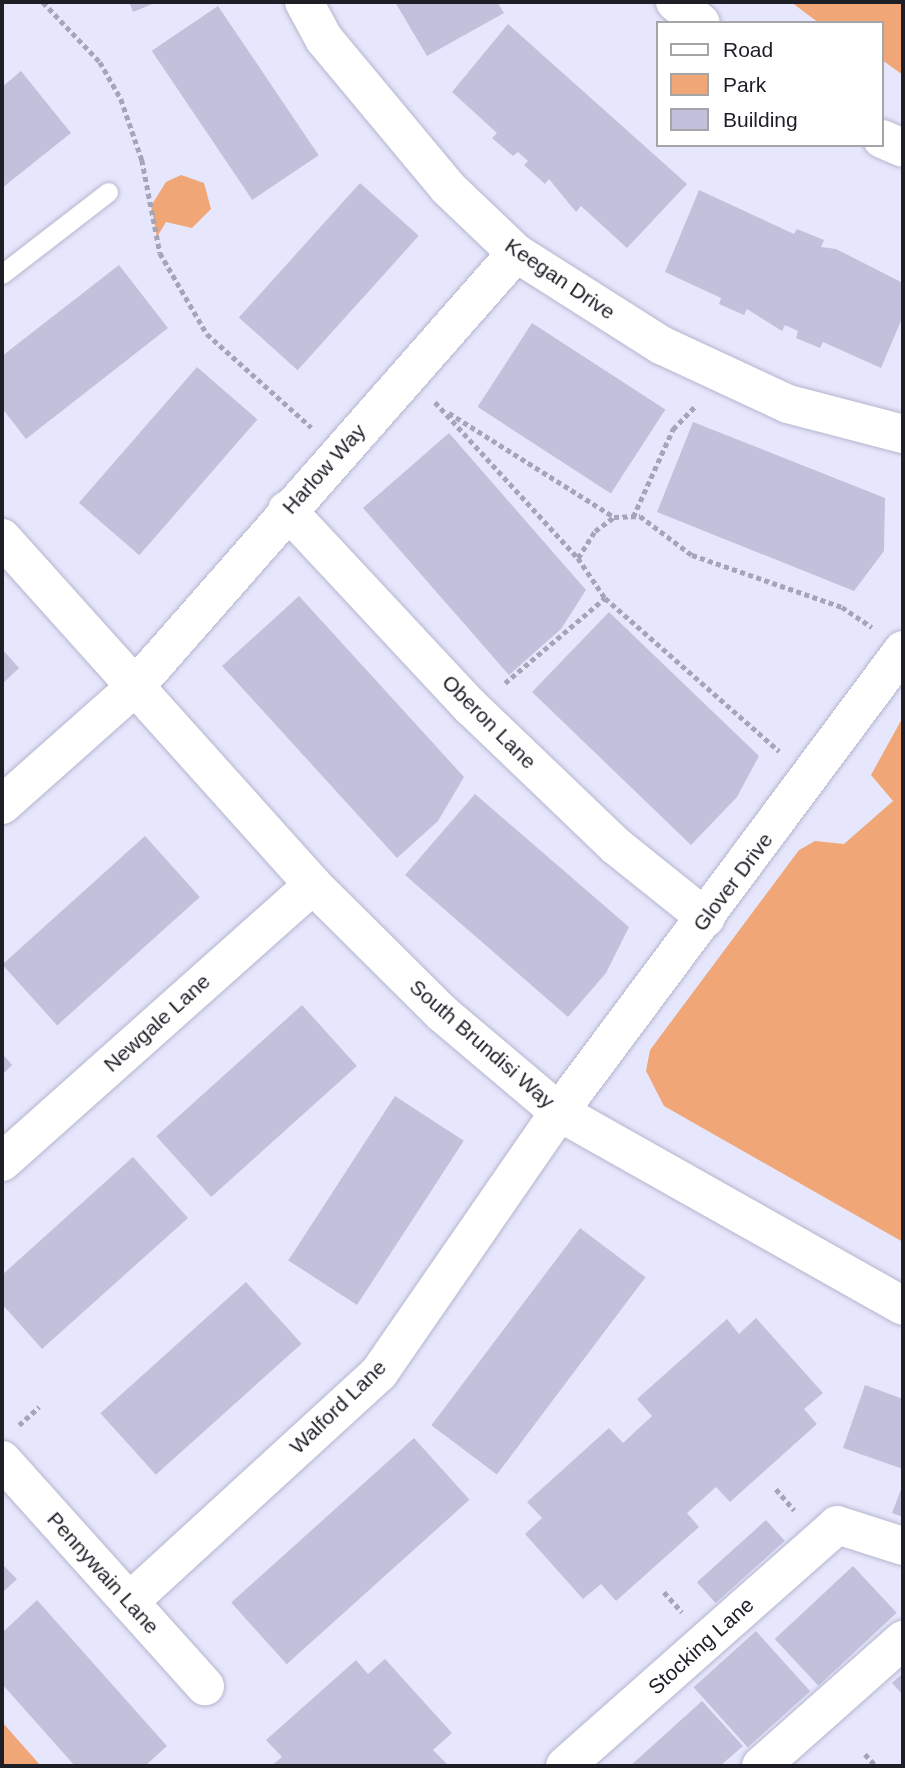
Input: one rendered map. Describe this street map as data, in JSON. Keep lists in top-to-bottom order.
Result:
{
  "streets": {
    "street": [
      "Keegan Drive",
      "Harlow Way",
      "Oberon Lane",
      "Glover Drive",
      "Newgale Lane",
      "South Brundisi Way",
      "Walford Lane",
      "Pennywain Lane",
      "Stocking Lane"
    ]
  },
  "crossings": [
    ["Keegan Drive", "Harlow Way"],
    ["Harlow Way", "Oberon Lane"],
    ["Harlow Way", "South Brundisi Way"],
    ["Oberon Lane", "Glover Drive"],
    ["Glover Drive", "South Brundisi Way"],
    ["Glover Drive", "Walford Lane"],
    ["Newgale Lane", "South Brundisi Way"],
    ["South Brundisi Way", "Walford Lane"],
    ["Walford Lane", "Pennywain Lane"]
  ],
  "legend": ["Road", "Park", "Building"]
}
